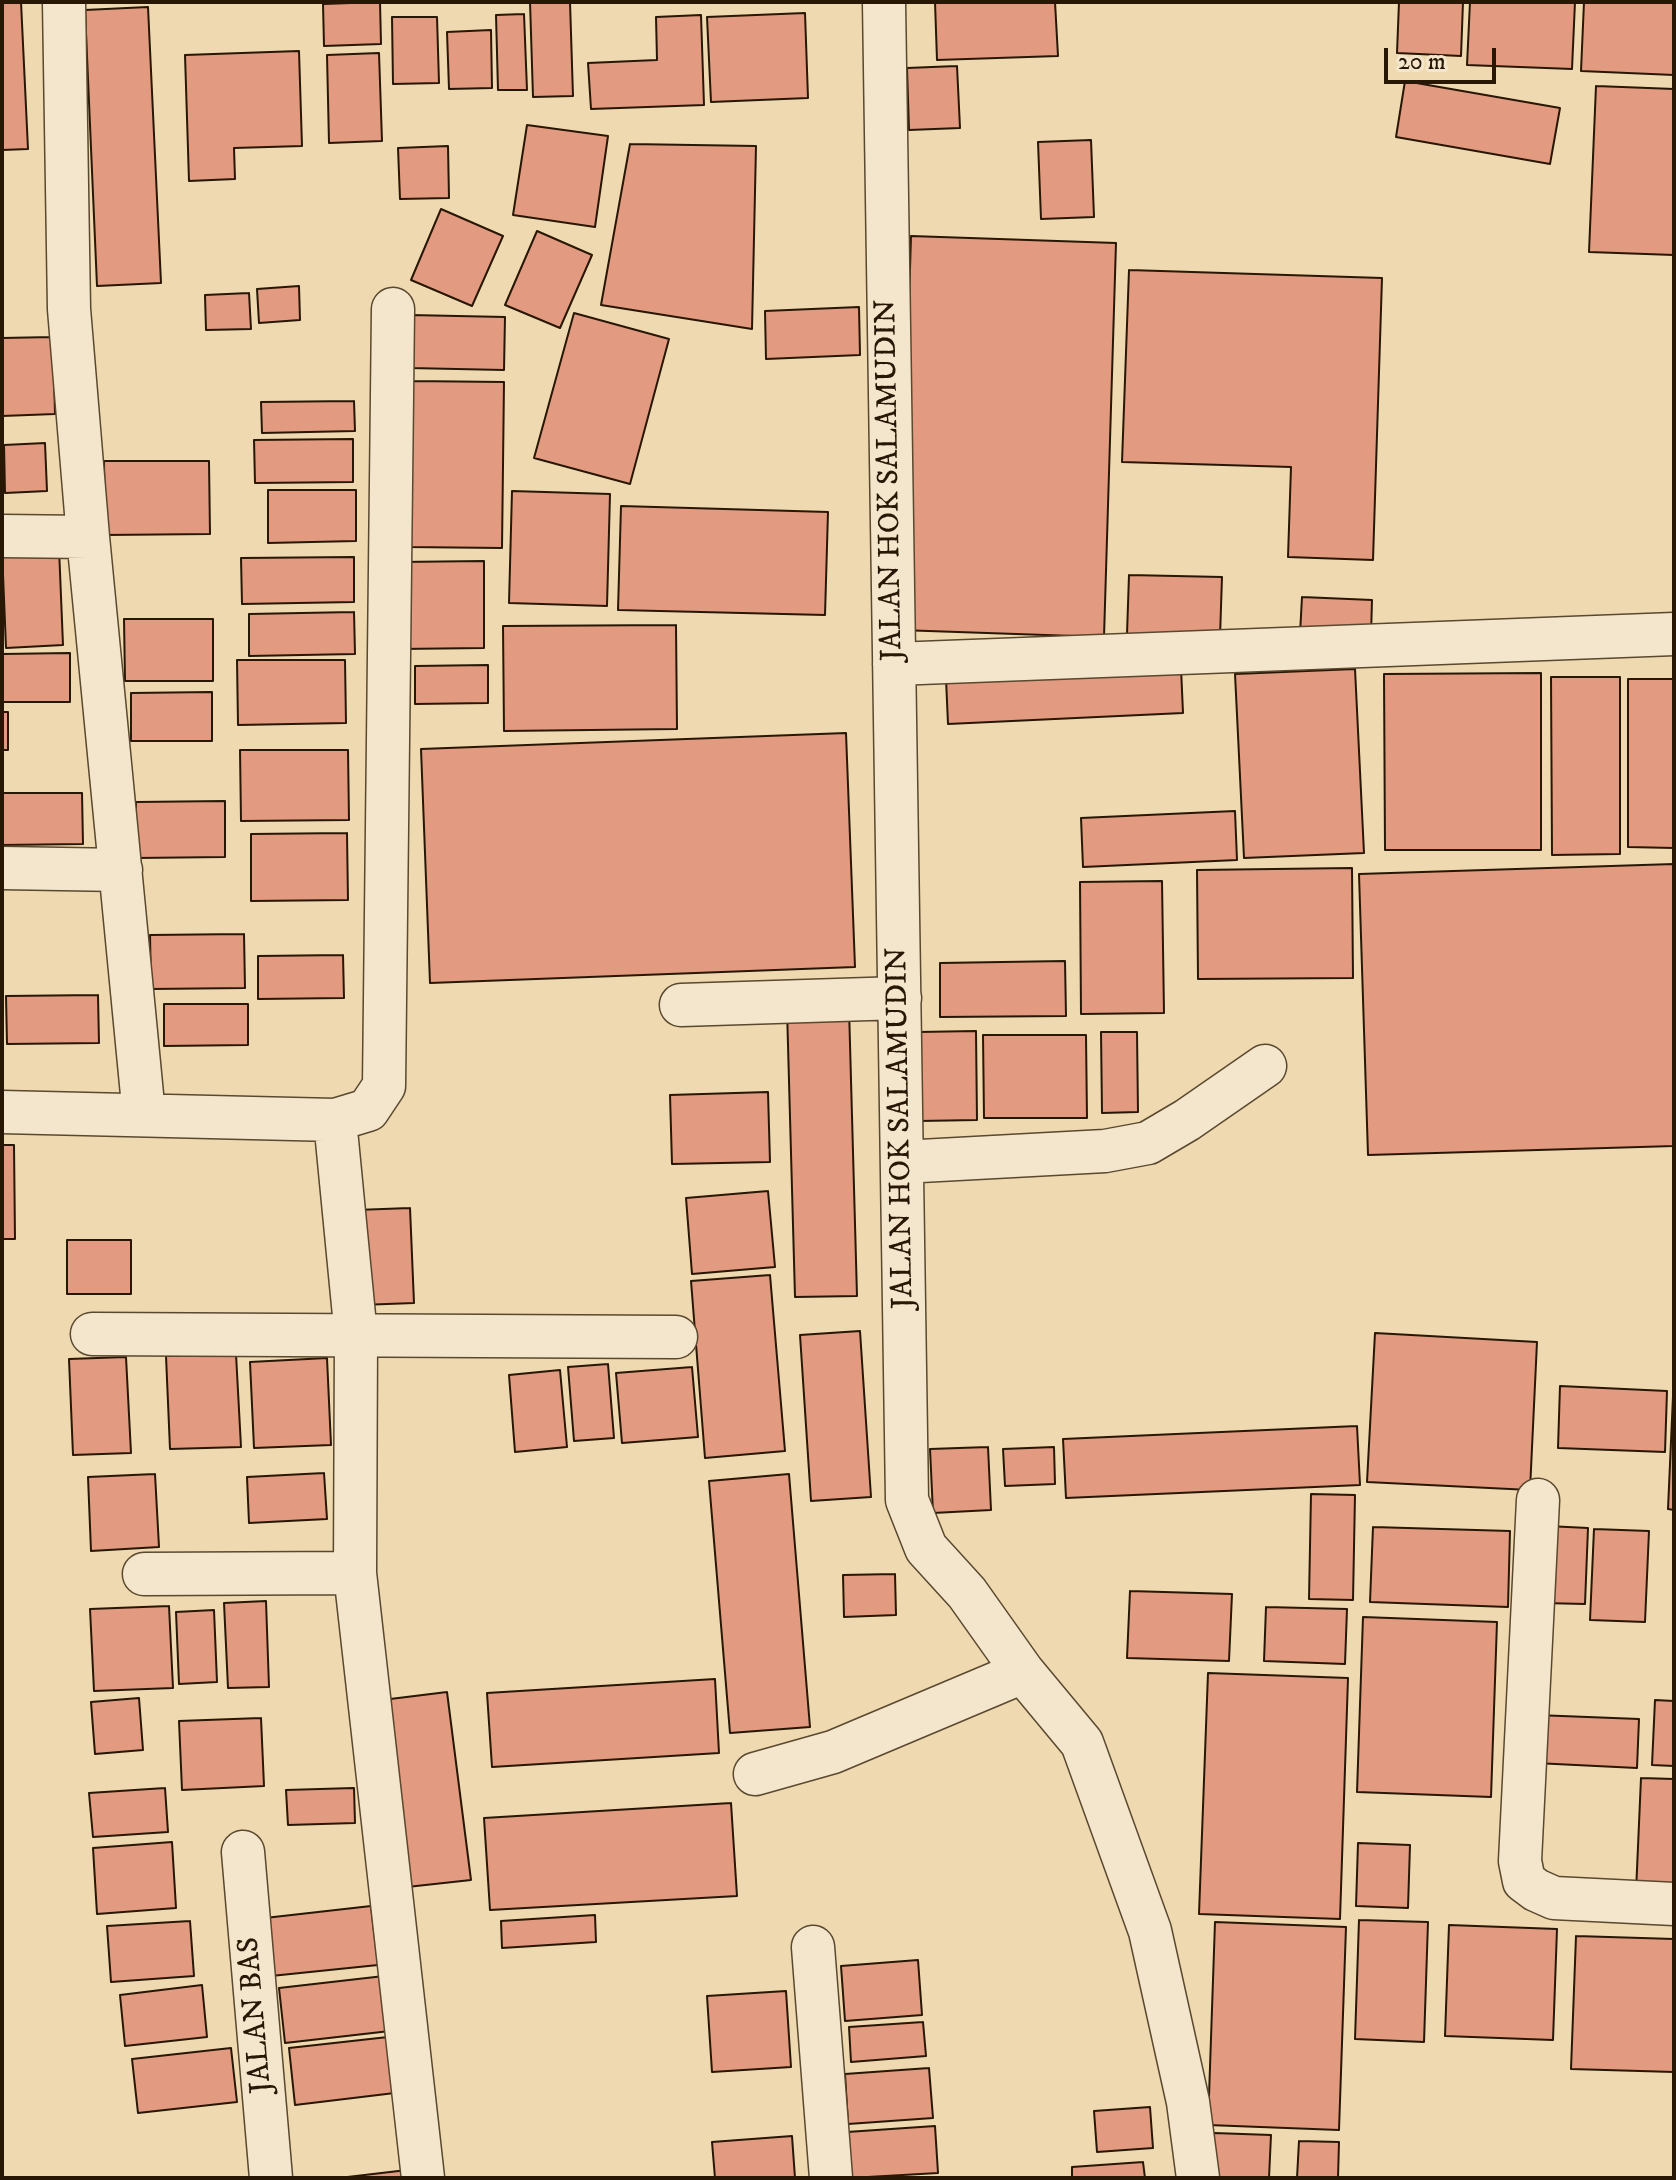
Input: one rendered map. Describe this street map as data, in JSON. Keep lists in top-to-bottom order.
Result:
{
  "streets": {
    "street": ["JALAN HOK SALAMUDIN", "JALAN BAS"]
  },
  "scale_bar": "20 m"
}
